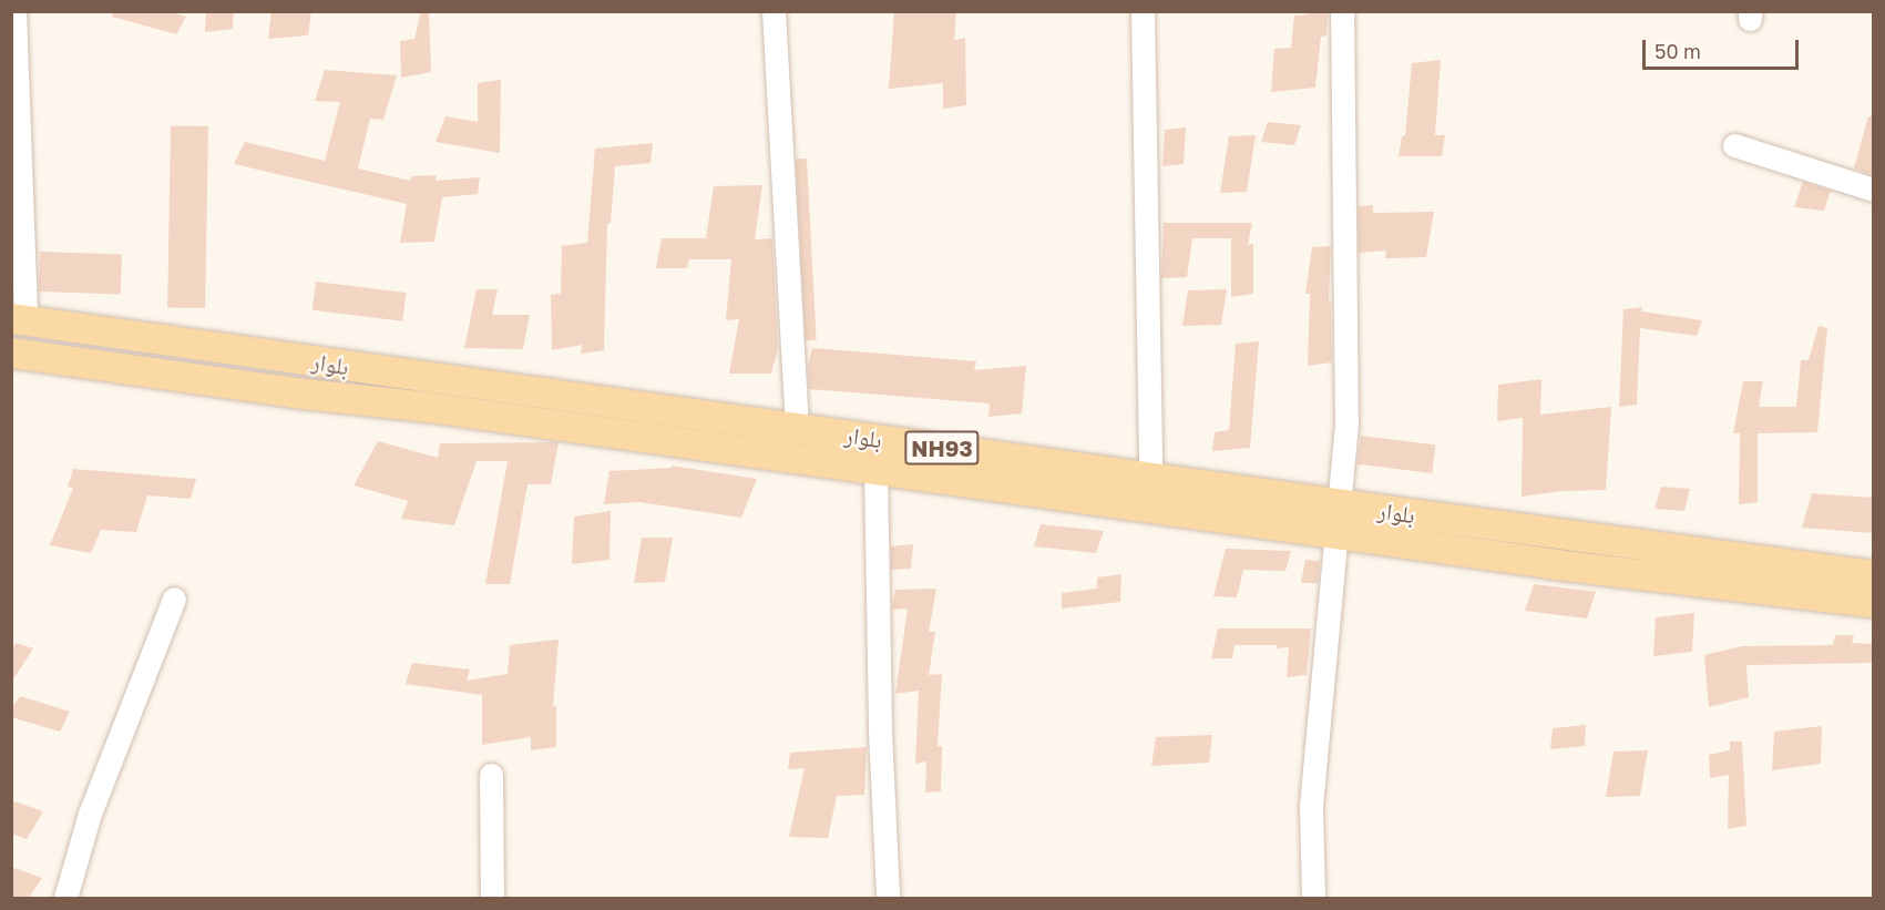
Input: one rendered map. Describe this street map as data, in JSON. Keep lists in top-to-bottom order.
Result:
{
  "streets": {
    "main road": ["بلوار", "NH93"]
  },
  "scale_bar": "50 m"
}
